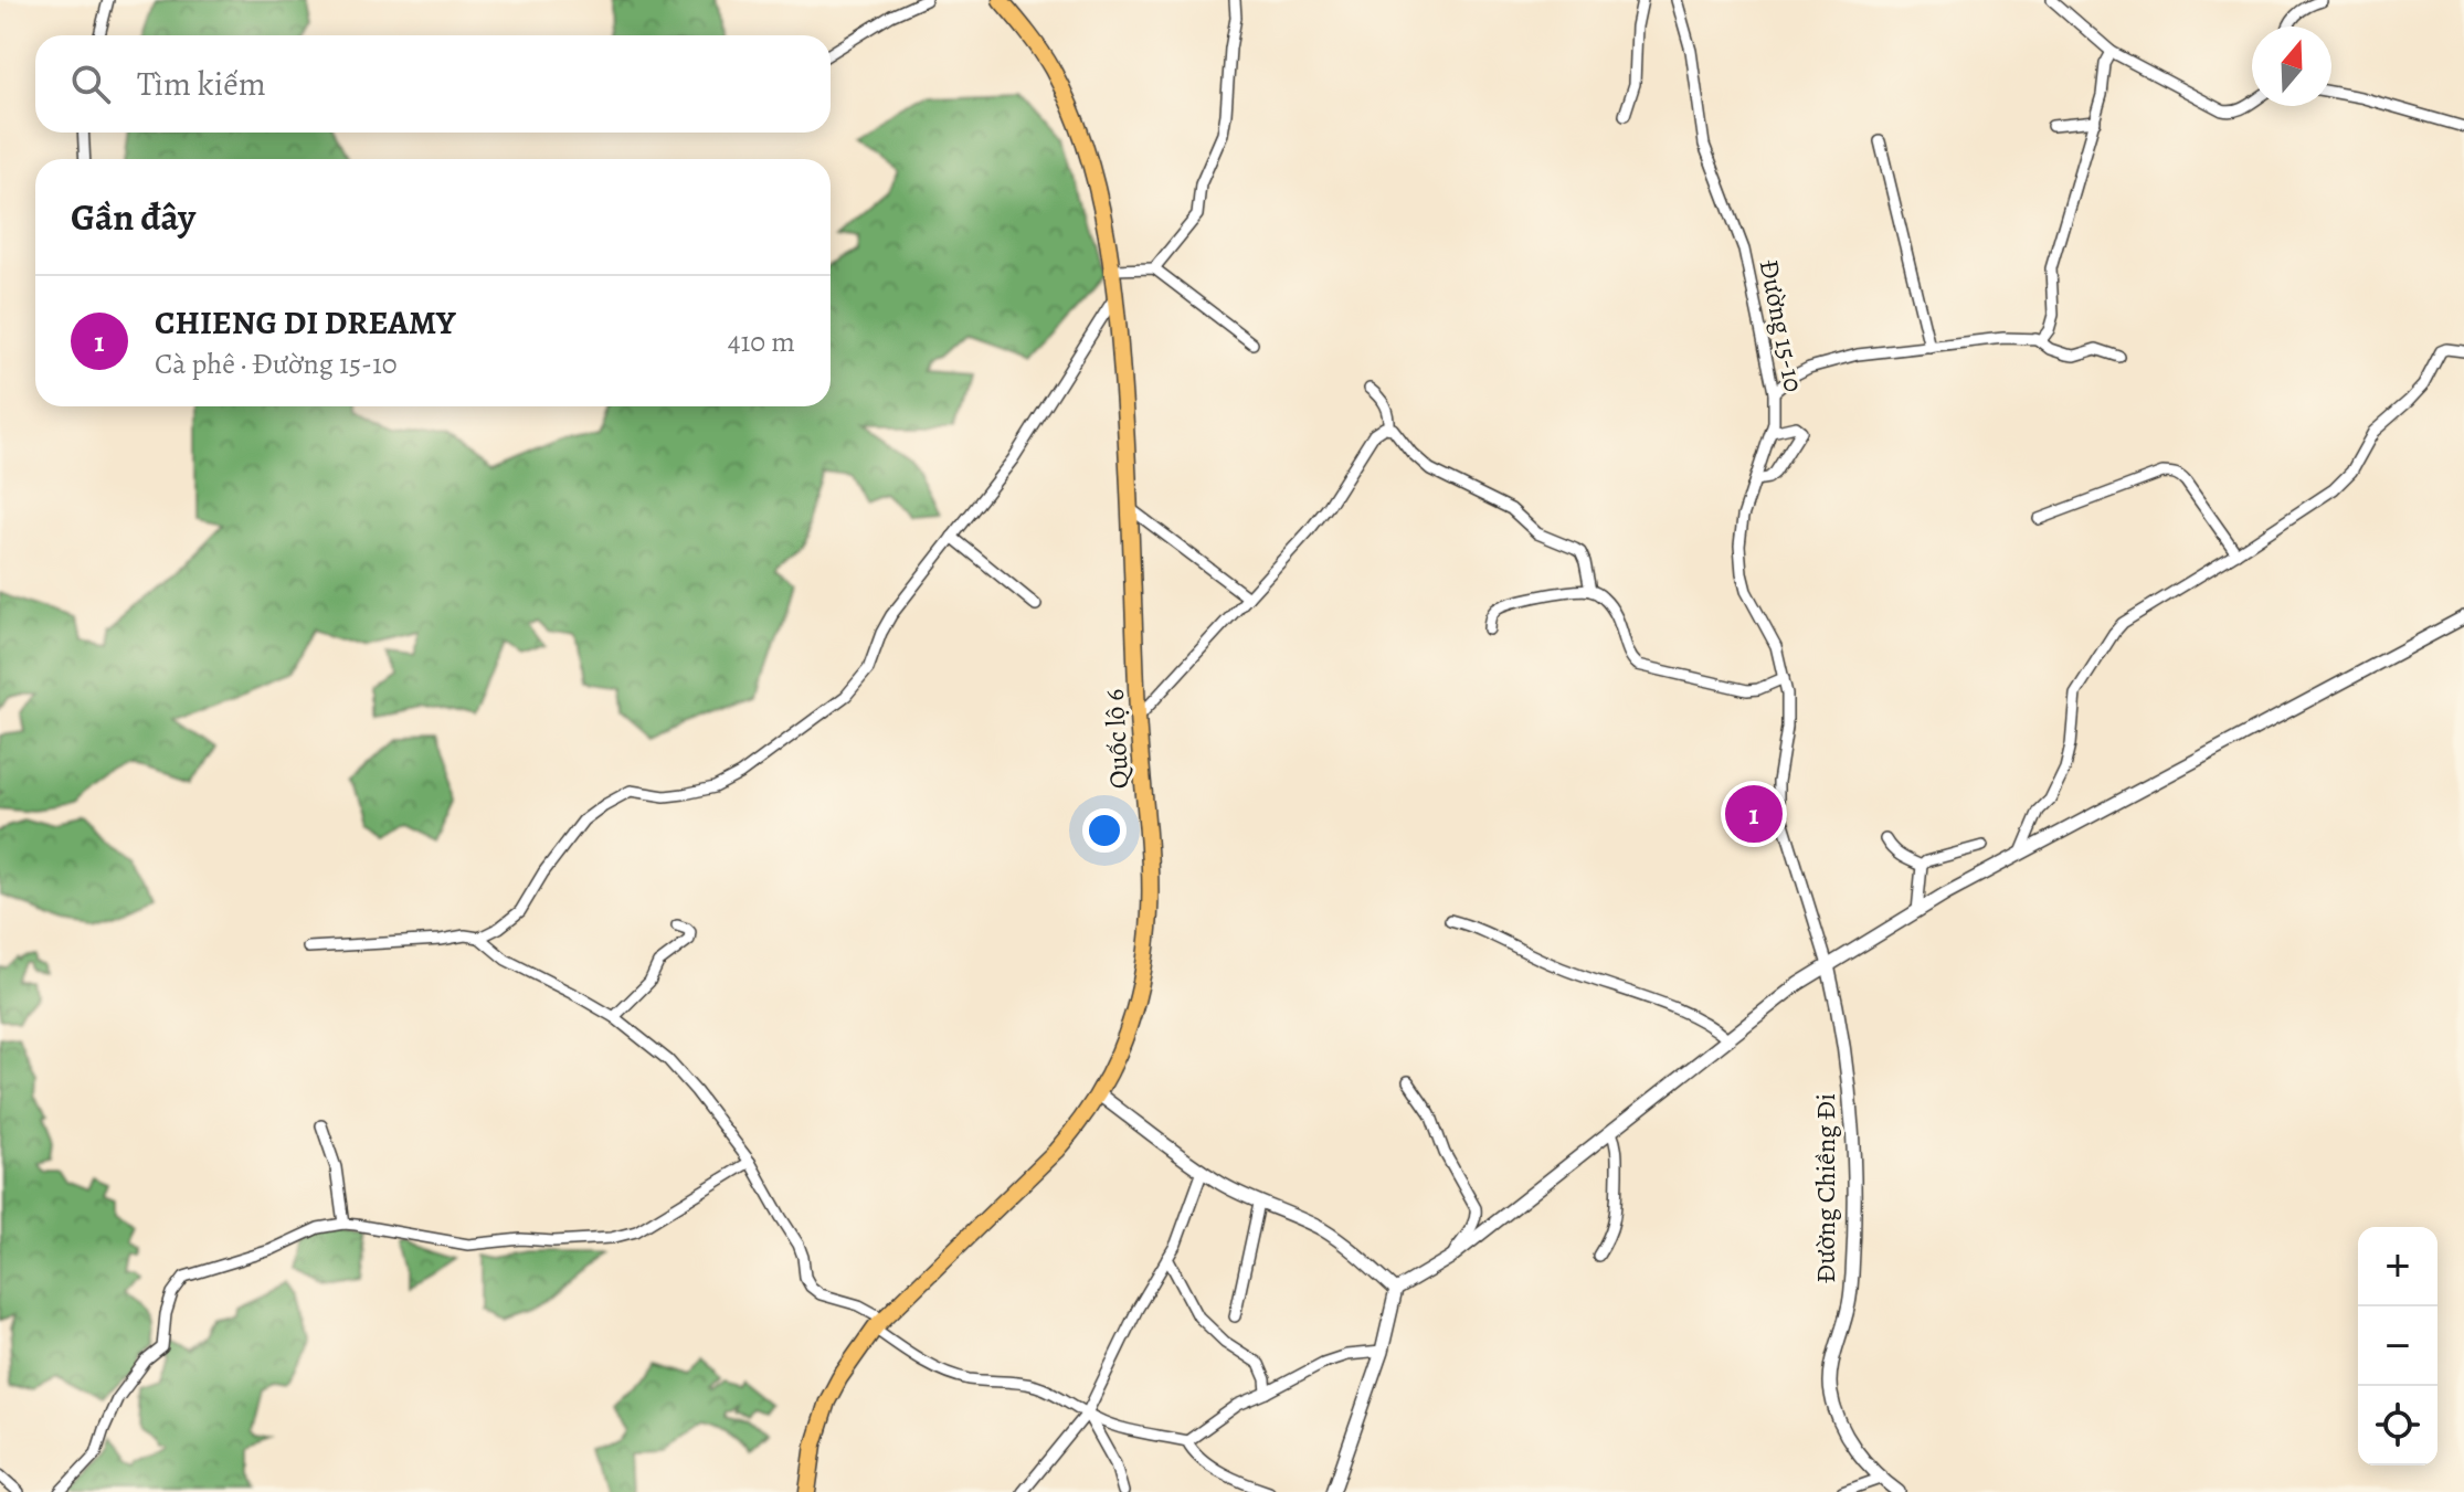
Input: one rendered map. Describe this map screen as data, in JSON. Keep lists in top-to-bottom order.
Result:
{
  "streets": {
    "highway": ["Quốc lộ 6"],
    "street": ["Đường 15-10", "Đường Chiềng Đi"]
  },
  "crossings": [
    ["Đường 15-10", "Đường Chiềng Đi"]
  ],
  "north": "top",
  "page": {
    "search": "Tìm kiếm",
    "heading": "Gần đây",
    "list": [
      {
        "mark": "1",
        "name": "CHIENG DI DREAMY",
        "note": "Cà phê · Đường 15-10",
        "value": "410 m"
      }
    ],
    "pins": "1",
    "map_buttons": ["+", "−"]
  }
}
